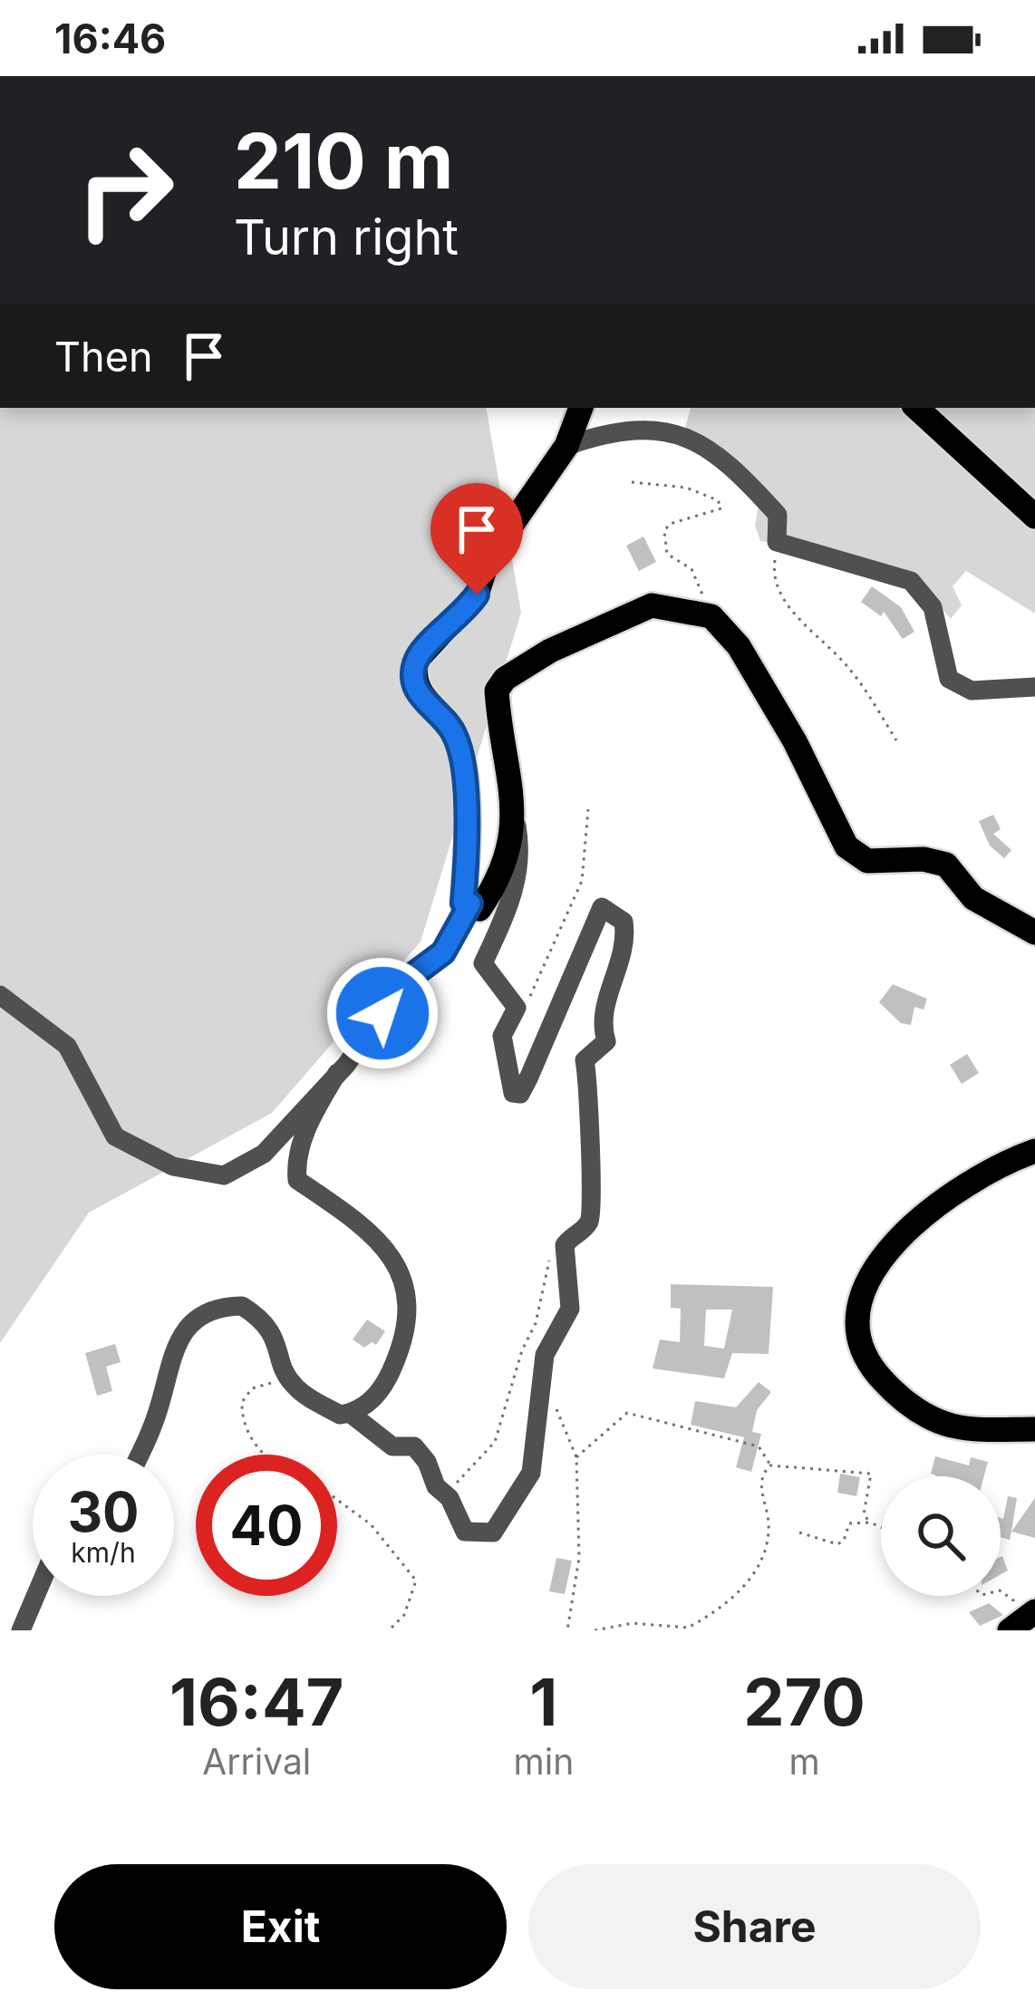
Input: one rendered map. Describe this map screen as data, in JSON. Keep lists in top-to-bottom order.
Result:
{
  "page": {
    "status": "16:46",
    "turn": ["210 m", "Turn right"],
    "then": "Then",
    "speed": "30 km/h",
    "limit": "40",
    "eta": [
      "16:47",
      "Arrival",
      "1",
      "min",
      "270",
      "m"
    ],
    "buttons": ["Exit", "Share"]
  }
}
